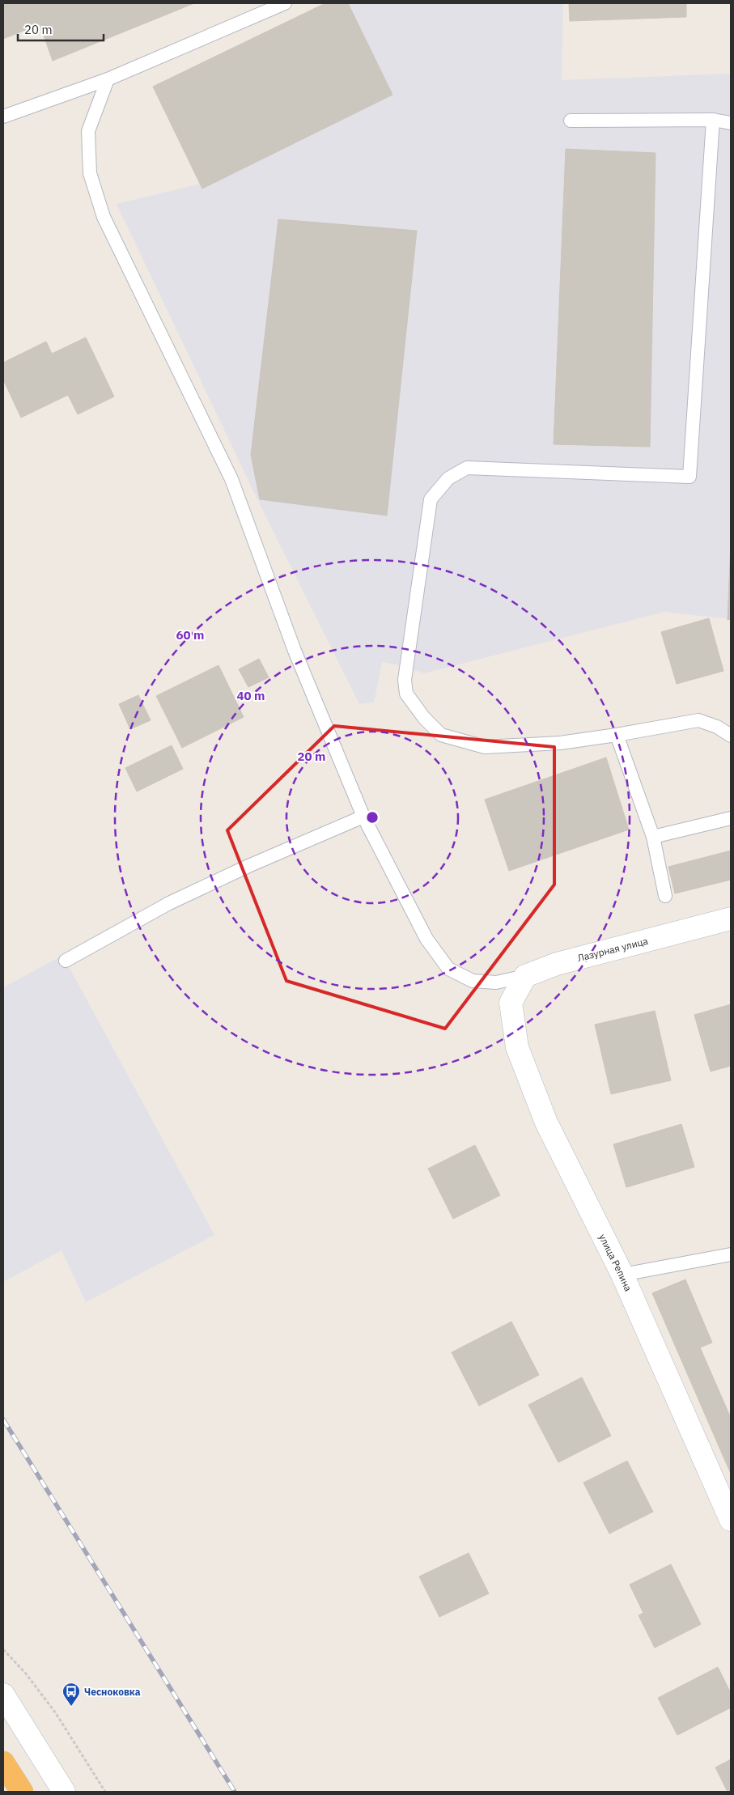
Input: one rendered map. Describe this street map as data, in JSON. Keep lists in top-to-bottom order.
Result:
{
  "streets": {
    "street": ["Лазурная улица", "улица Репина"]
  },
  "crossings": [
    ["Лазурная улица", "улица Репина"]
  ],
  "places": {
    "bus stop": ["Чесноковка"]
  },
  "scale_bar": "20 m",
  "rings": ["60 m", "40 m", "20 m"]
}
